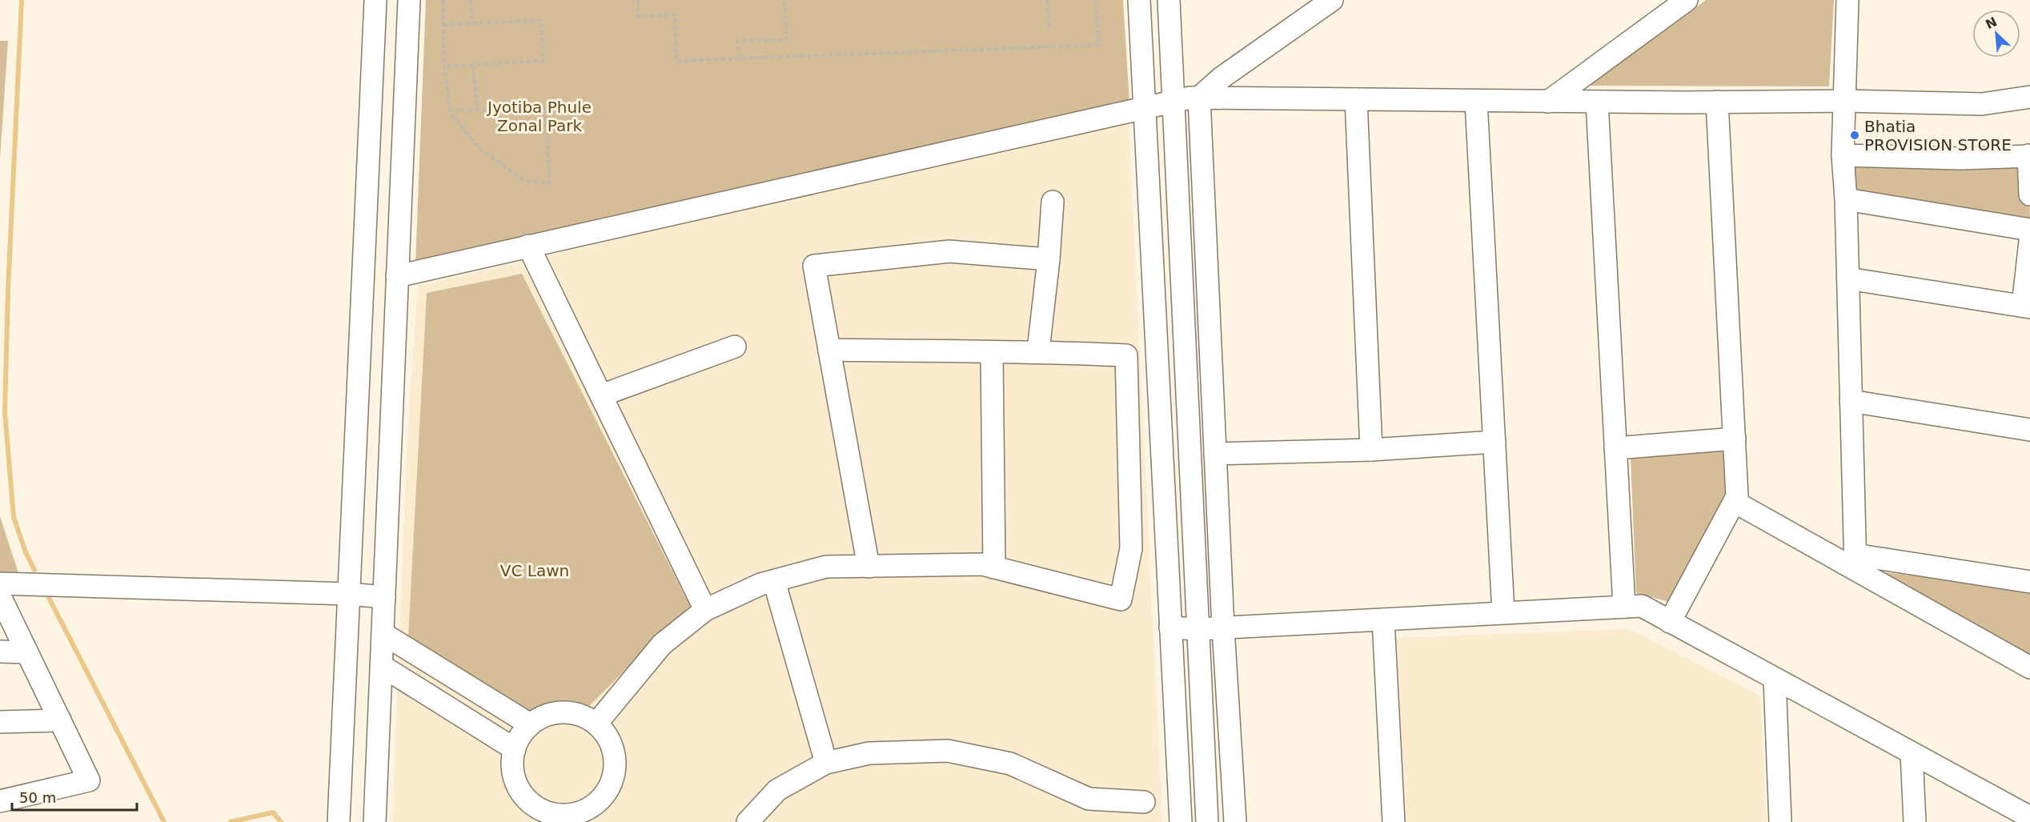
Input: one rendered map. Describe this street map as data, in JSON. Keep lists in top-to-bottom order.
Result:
{
  "parks": ["Jyotiba Phule Zonal Park", "VC Lawn"],
  "places": ["Bhatia PROVISION STORE"],
  "scale_bar": "50 m",
  "north": "top left"
}
